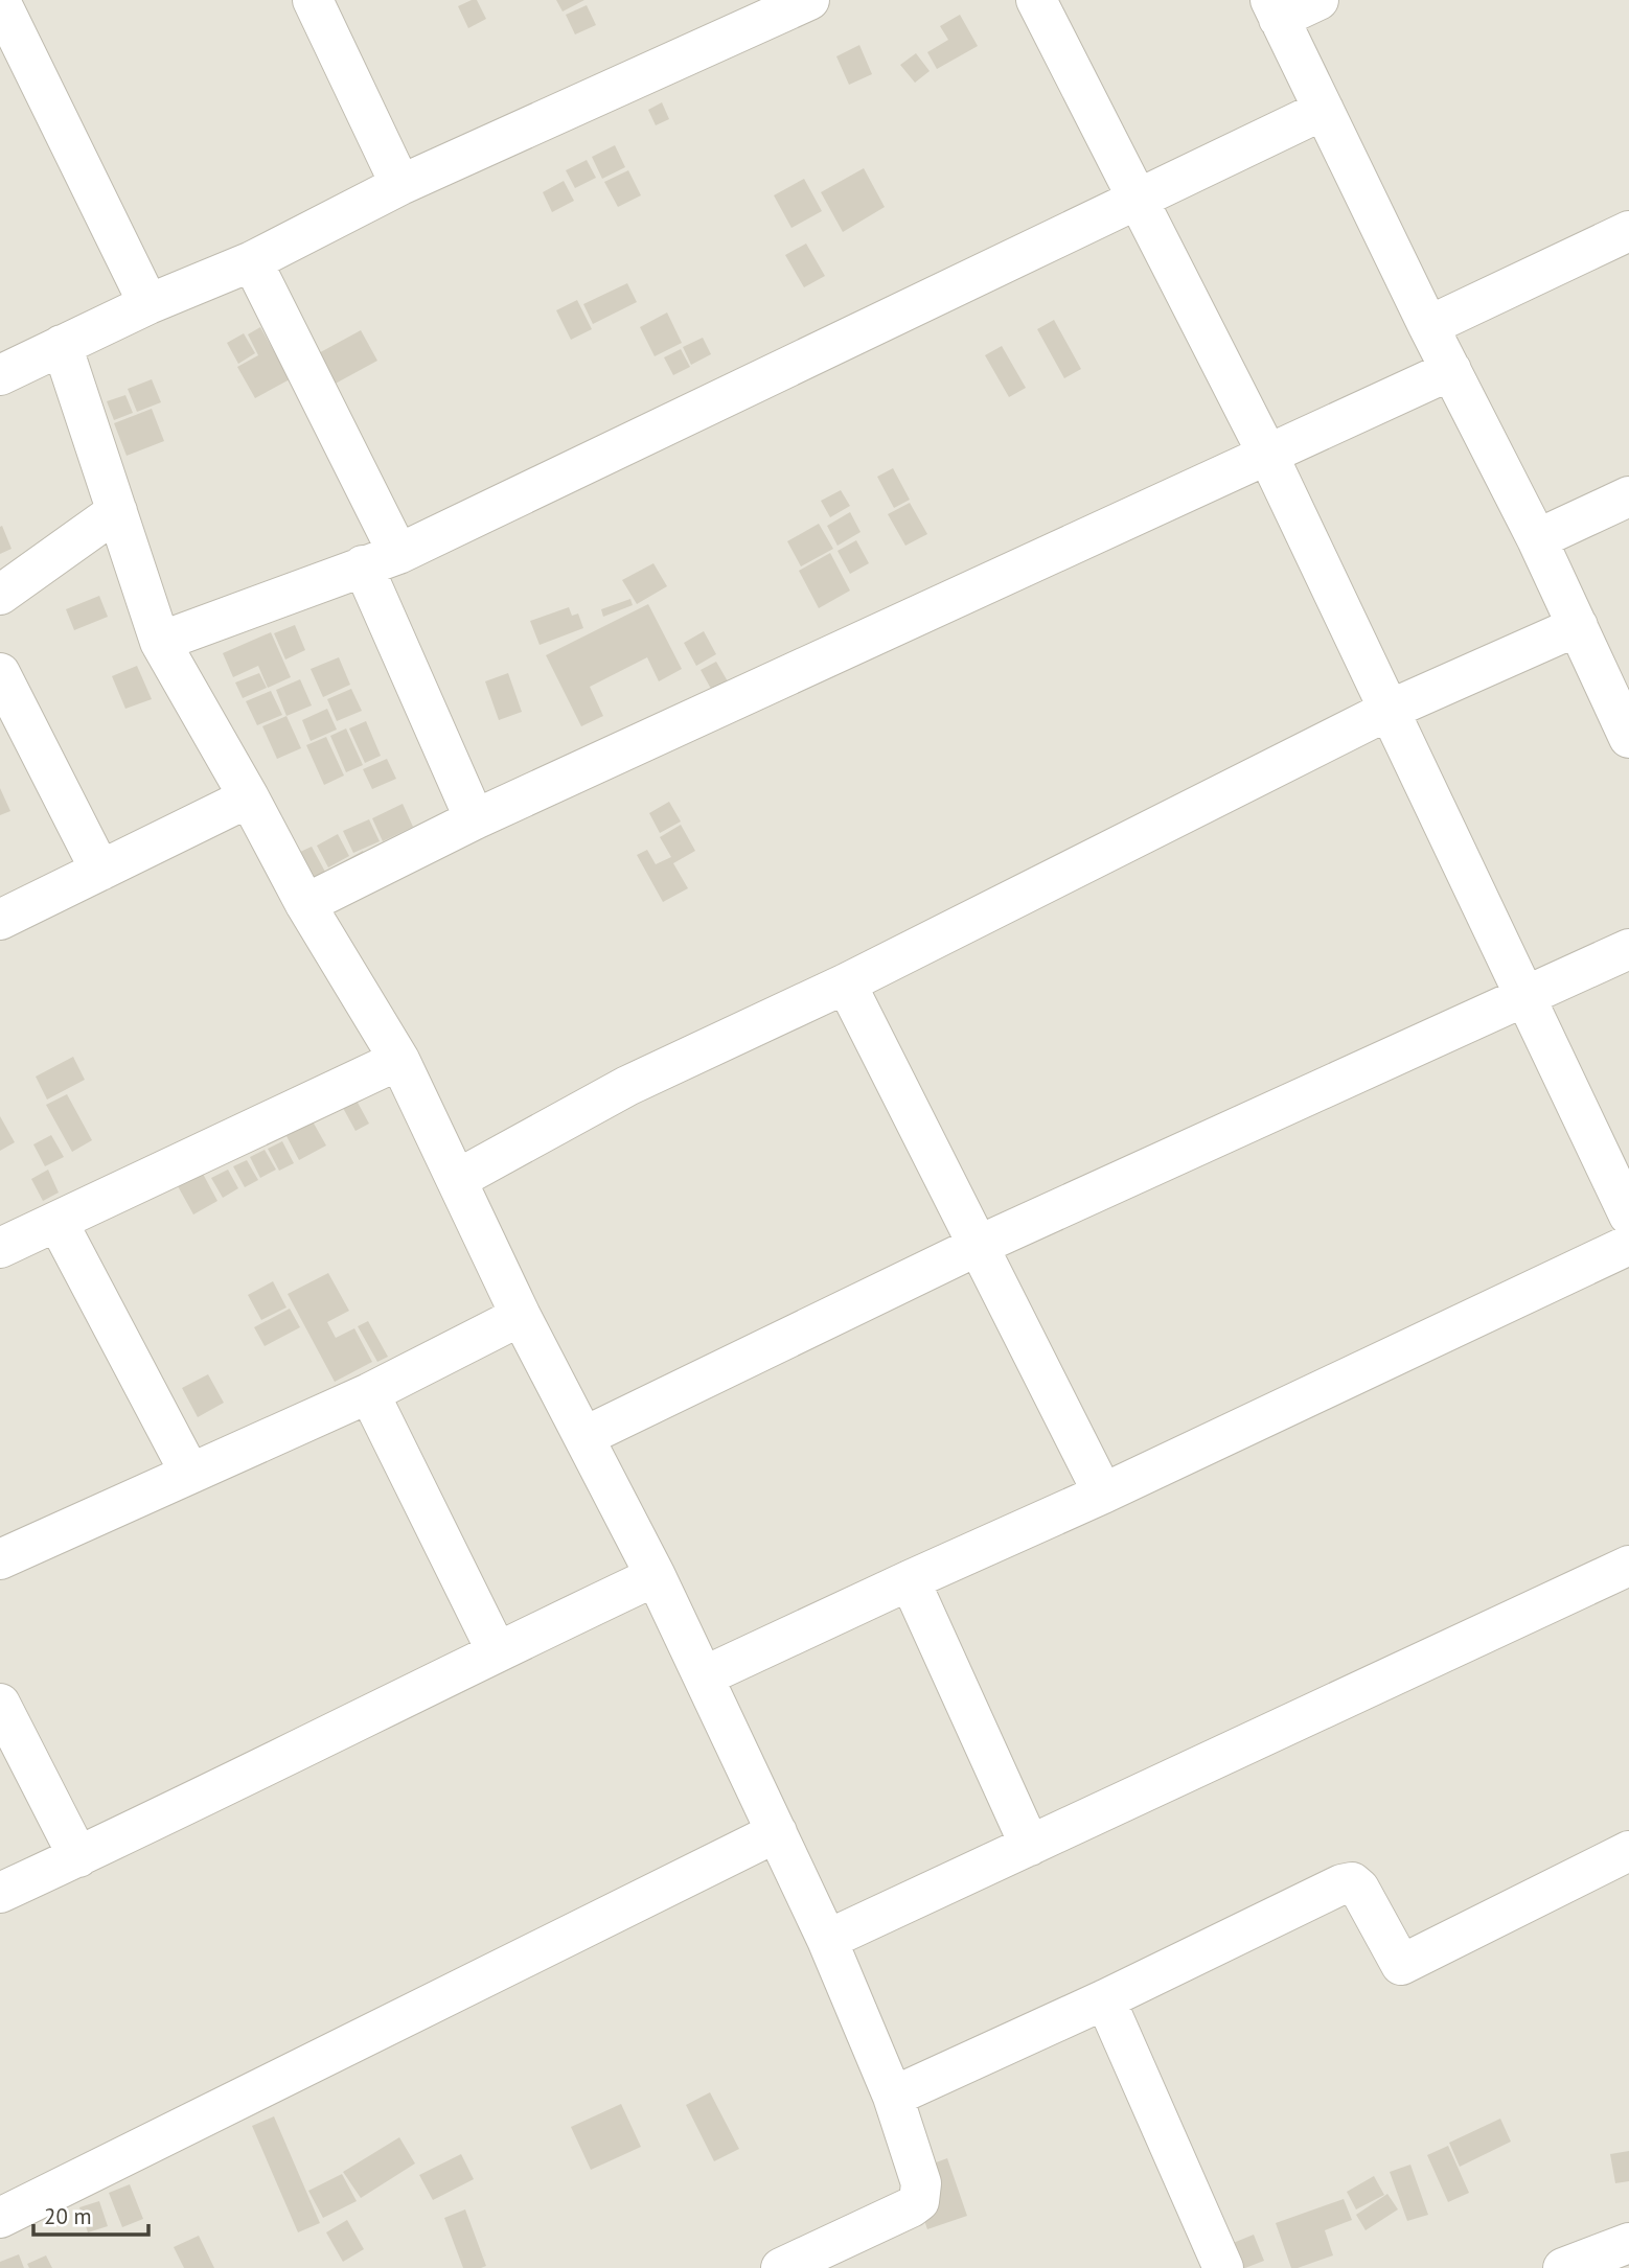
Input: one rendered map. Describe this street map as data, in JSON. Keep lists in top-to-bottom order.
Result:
{
  "scale_bar": "20 m"
}
